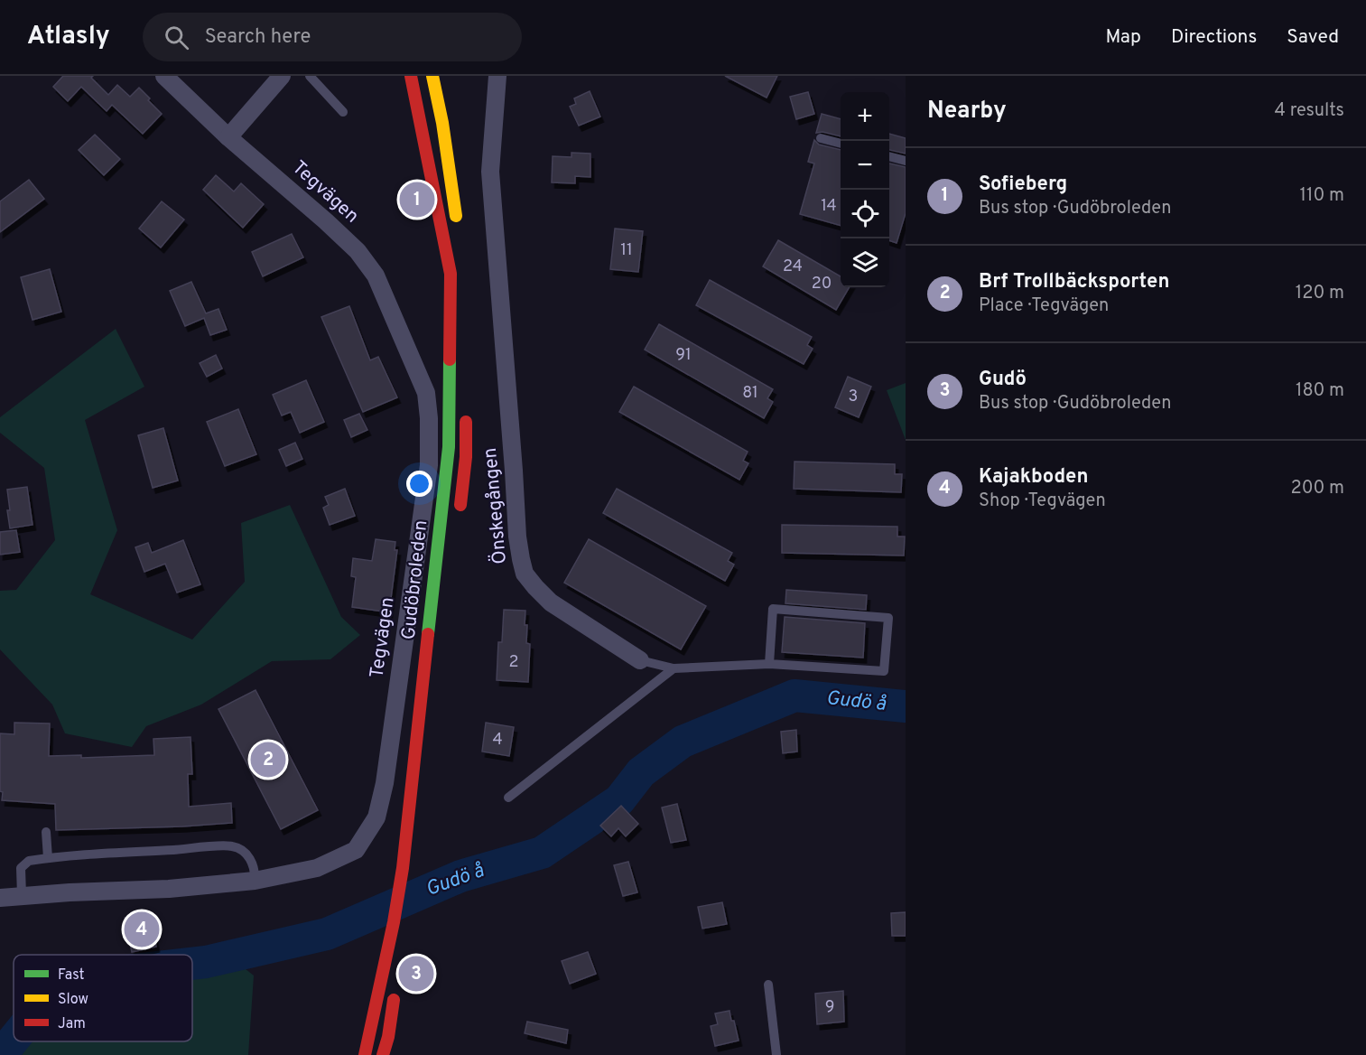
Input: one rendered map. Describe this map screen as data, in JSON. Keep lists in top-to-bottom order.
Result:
{
  "streets": {
    "main road": ["Gudöbroleden"],
    "street": ["Tegvägen", "Önskegången"]
  },
  "water": ["Gudö å"],
  "house_numbers": [
    "14",
    "11",
    "24",
    "20",
    "91",
    "81",
    "3",
    "2",
    "4",
    "9"
  ],
  "legend": ["Fast", "Slow", "Jam"],
  "page": {
    "header": "Atlasly",
    "search": "Search here",
    "nav": ["Map", "Directions", "Saved"],
    "heading": ["Nearby", "4 results"],
    "map_buttons": ["+", "−"],
    "list": [
      {
        "mark": "1",
        "name": "Sofieberg",
        "note": "Bus stop · Gudöbroleden",
        "value": "110 m"
      },
      {
        "mark": "2",
        "name": "Brf Trollbäcksporten",
        "note": "Place · Tegvägen",
        "value": "120 m"
      },
      {
        "mark": "3",
        "name": "Gudö",
        "note": "Bus stop · Gudöbroleden",
        "value": "180 m"
      },
      {
        "mark": "4",
        "name": "Kajakboden",
        "note": "Shop · Tegvägen",
        "value": "200 m"
      }
    ],
    "pins": [
      "1",
      "2",
      "4",
      "3"
    ]
  }
}
